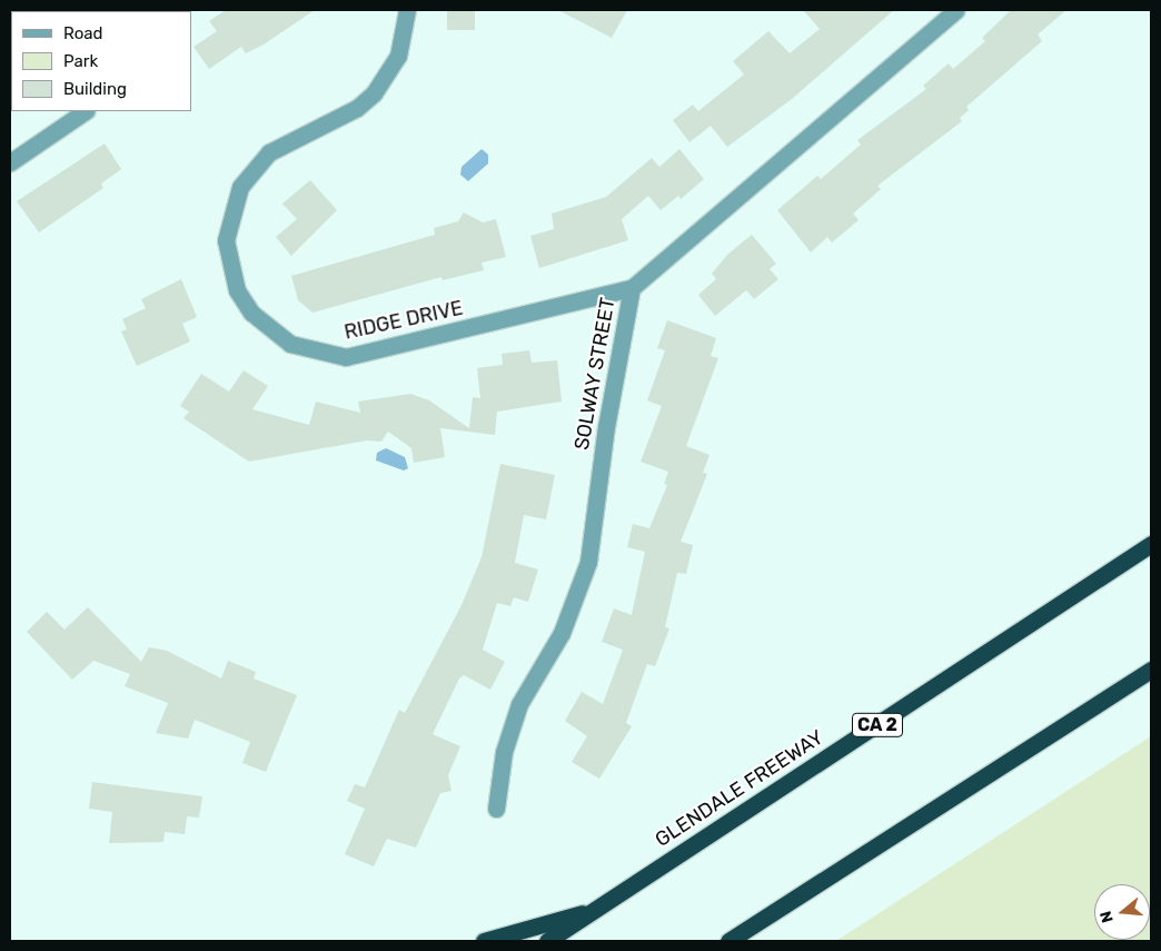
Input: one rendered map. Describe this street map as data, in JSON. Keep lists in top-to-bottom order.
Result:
{
  "streets": {
    "highway": ["CA 2", "GLENDALE FREEWAY"],
    "street": ["RIDGE DRIVE", "SOLWAY STREET"]
  },
  "crossings": [
    ["RIDGE DRIVE", "SOLWAY STREET"]
  ],
  "legend": ["Road", "Park", "Building"],
  "north": "left"
}
